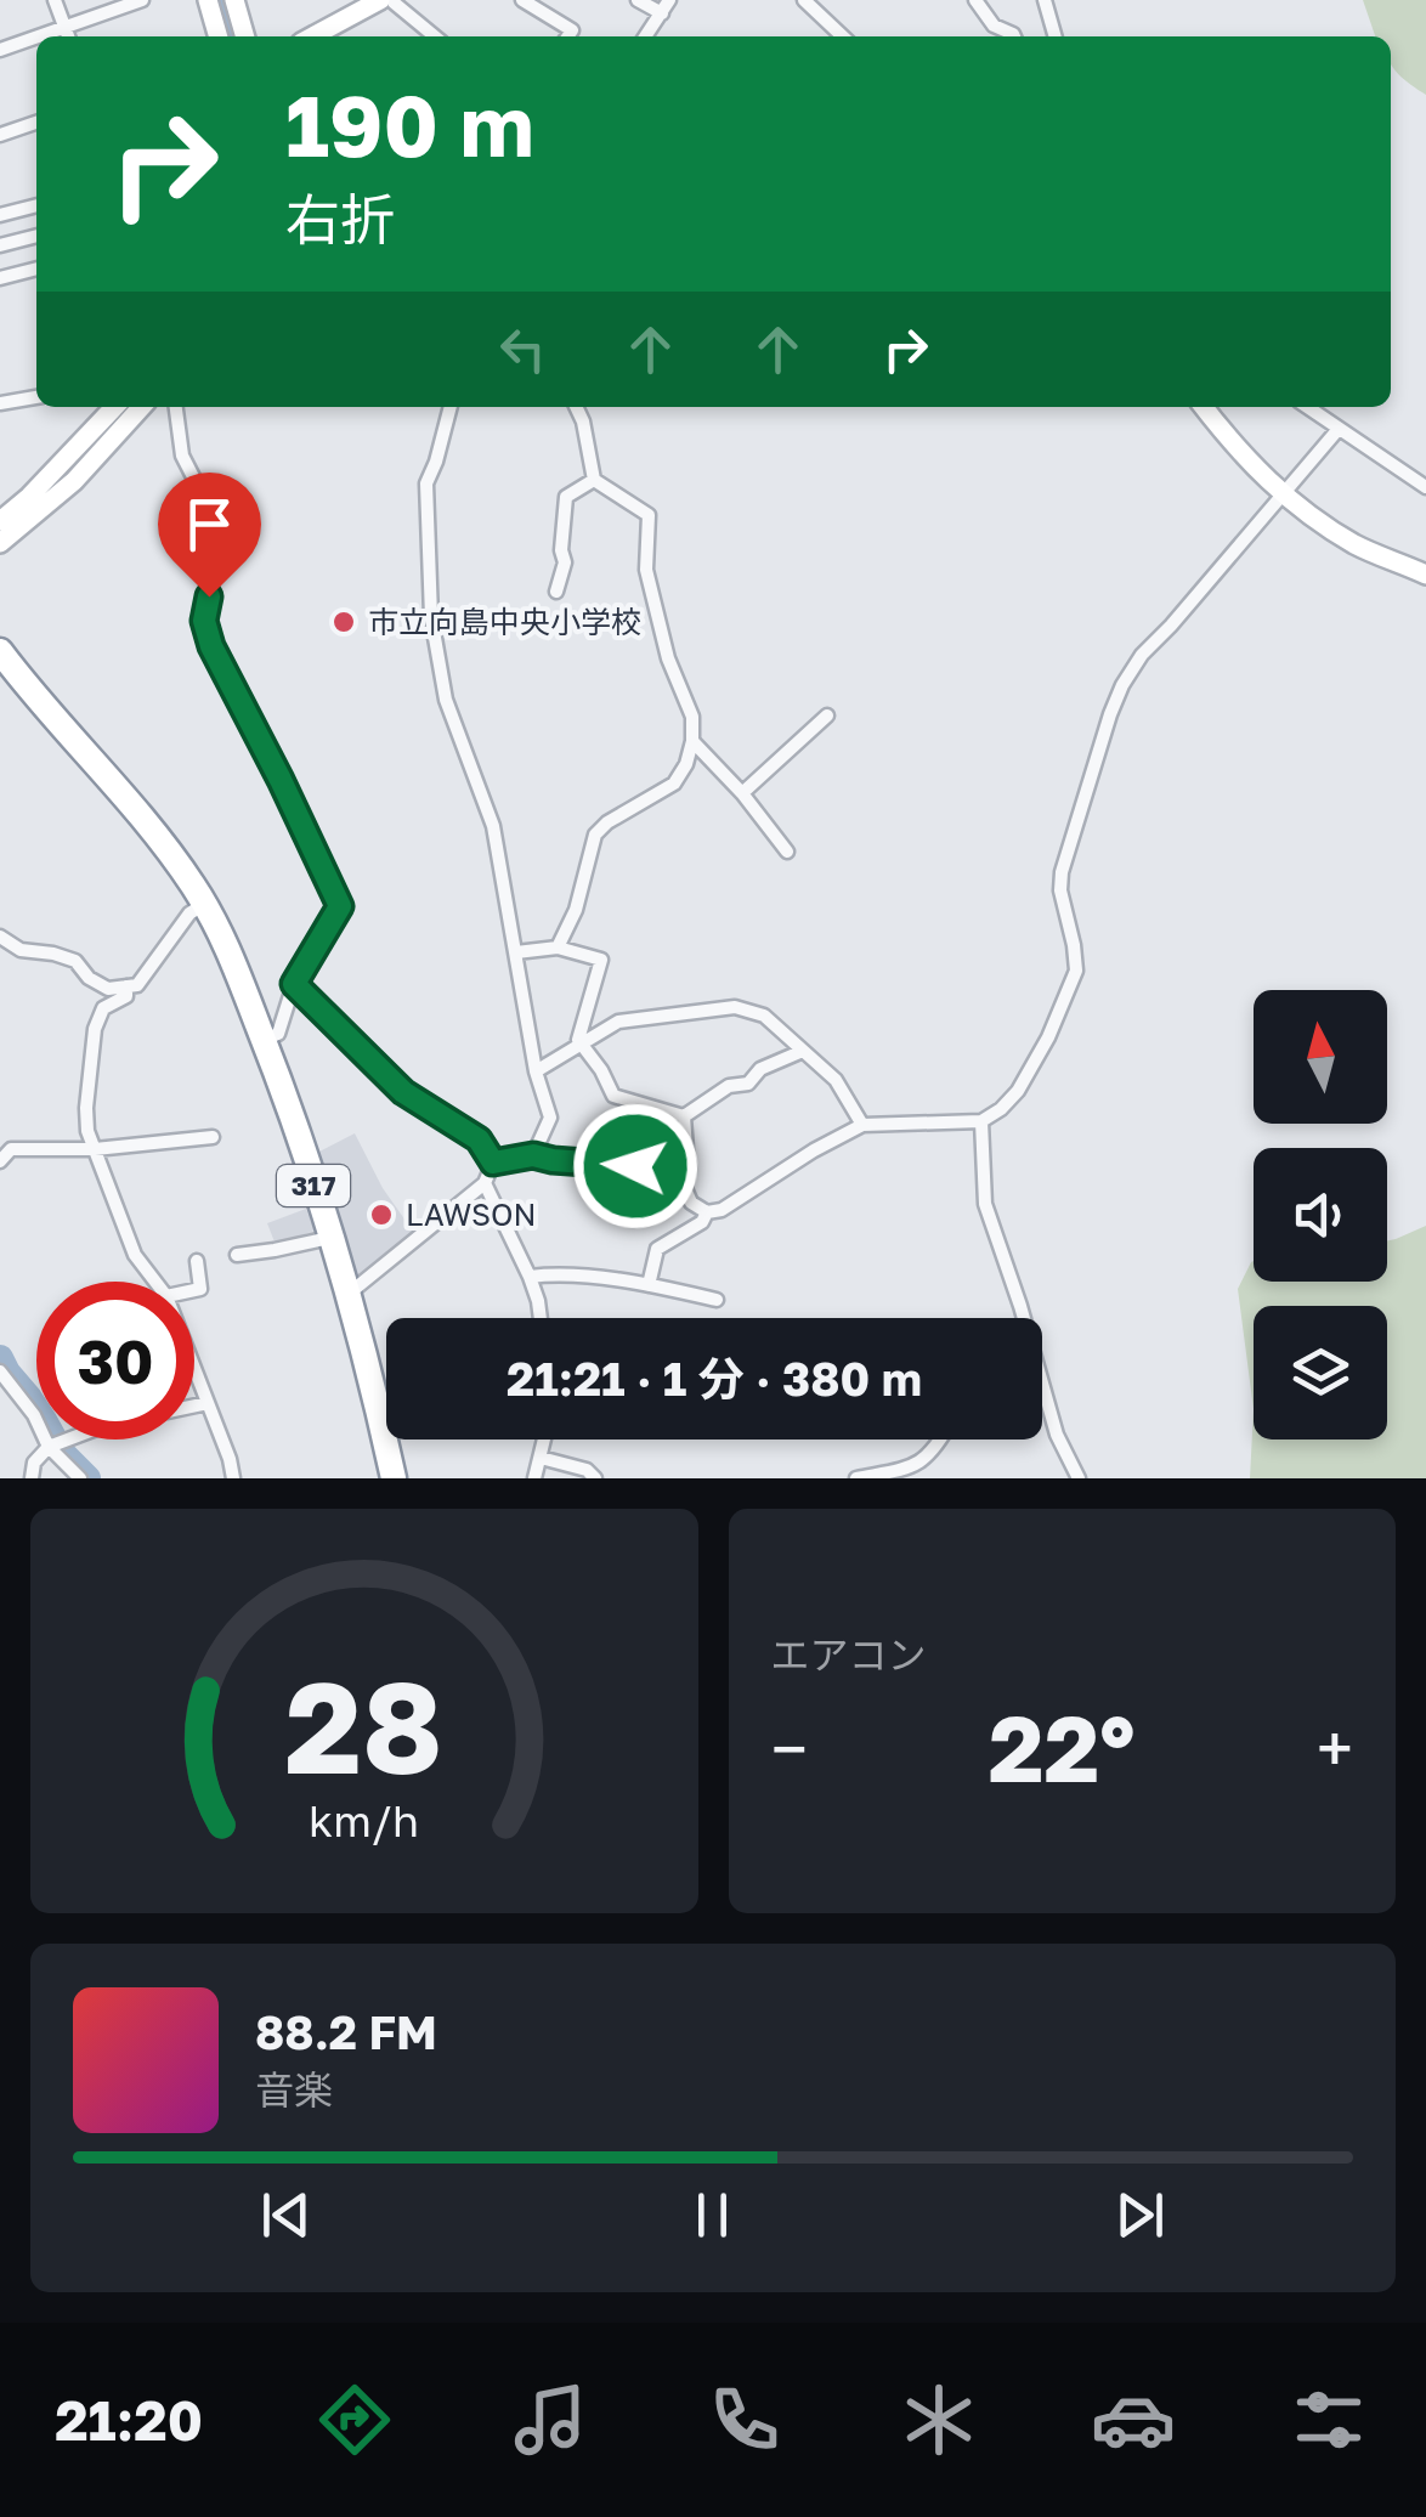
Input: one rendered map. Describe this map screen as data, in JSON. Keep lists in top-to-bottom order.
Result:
{
  "streets": {
    "highway": ["317"]
  },
  "places": ["市立向島中央小学校", "LAWSON"],
  "north": "top",
  "page": {
    "turn": ["190 m", "右折"],
    "limit": "30",
    "trip": "21:21 · 1 分 · 380 m",
    "tile": "エアコン",
    "heat": ["−", "22°", "+"],
    "song": ["88.2 FM", "音楽"],
    "tabs": "21:20",
    "gauge": ["28", "km/h"]
  }
}
